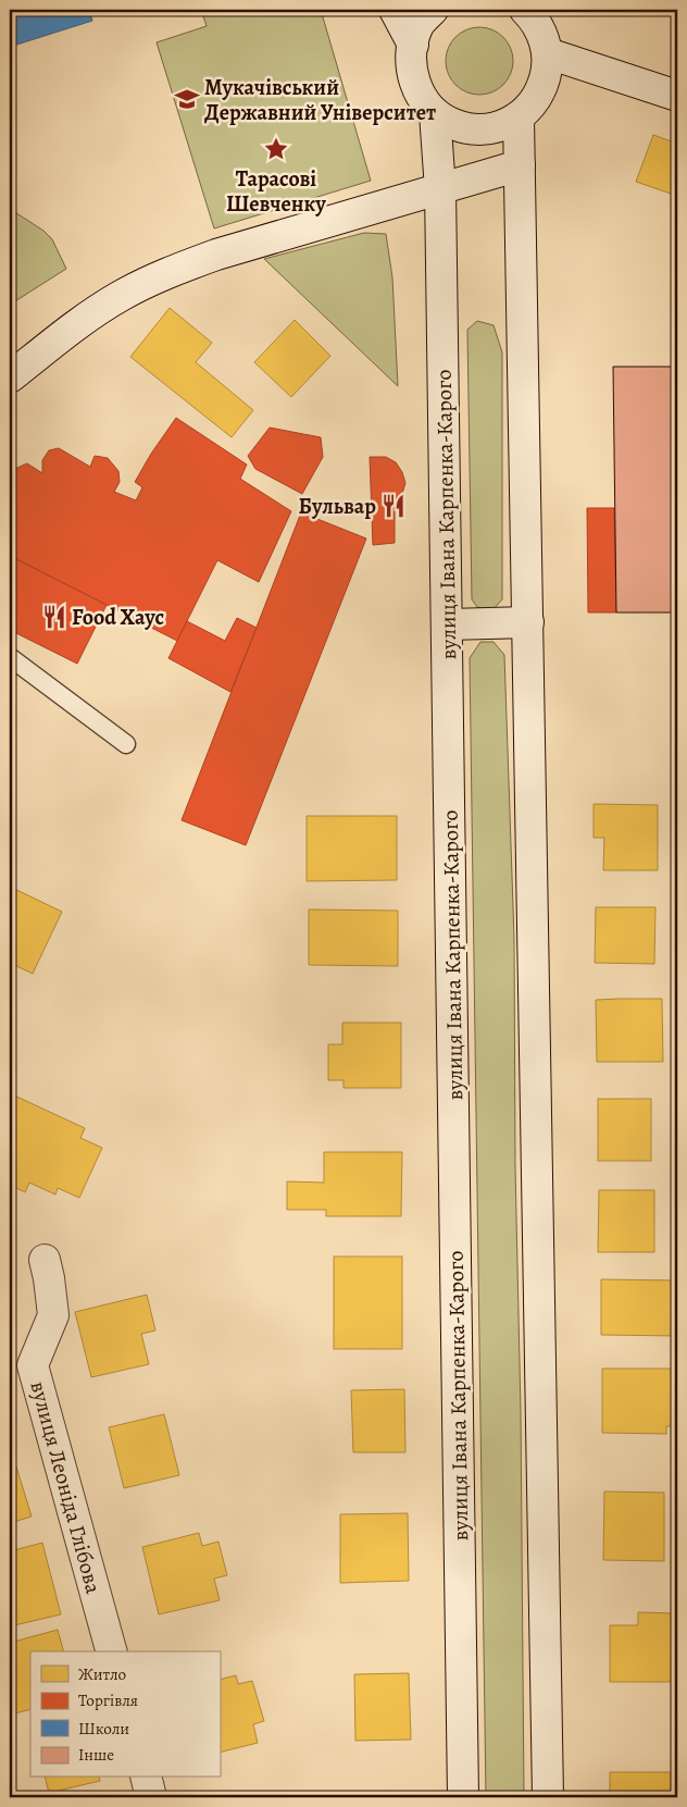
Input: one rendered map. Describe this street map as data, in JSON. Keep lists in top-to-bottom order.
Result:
{
  "streets": {
    "main road": ["вулиця Івана Карпенка-Карого", "вулиця Леоніда Глібова"]
  },
  "places": {
    "school or university": ["Мукачівський Державний Університет"],
    "place": ["Тарасові Шевченку"],
    "restaurant": ["Бульвар", "Food Хаус"]
  },
  "legend": [
    "Житло",
    "Торгівля",
    "Школи",
    "Інше"
  ]
}
